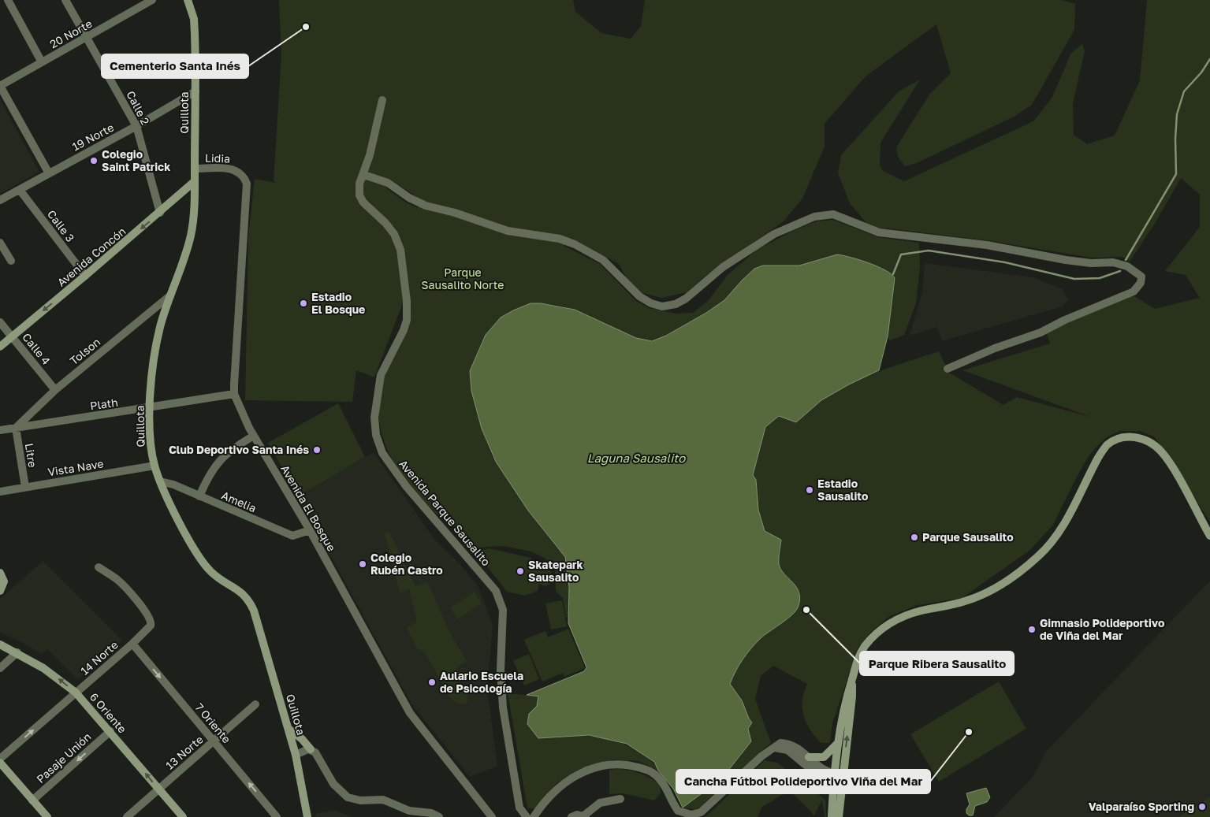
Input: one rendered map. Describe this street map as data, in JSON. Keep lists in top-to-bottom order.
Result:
{
  "streets": {
    "main road": ["Quillota", "Avenida Concón", "6 Oriente"],
    "street": [
      "20 Norte",
      "Calle 2",
      "19 Norte",
      "Lidia",
      "Calle 3",
      "Calle 4",
      "Tolson",
      "Plath",
      "Litre",
      "Vista Nave",
      "Amelia",
      "Avenida El Bosque",
      "Avenida Parque Sausalito",
      "14 Norte",
      "7 Oriente",
      "13 Norte",
      "Pasaje Unión"
    ]
  },
  "crossings": [
    ["20 Norte", "Calle 2"],
    ["Calle 2", "19 Norte"],
    ["Calle 2", "Avenida Concón"],
    ["Quillota", "19 Norte"],
    ["Quillota", "Lidia"],
    ["Quillota", "Avenida Concón"],
    ["Quillota", "Tolson"],
    ["Quillota", "Plath"],
    ["Quillota", "Vista Nave"],
    ["Quillota", "Amelia"],
    ["19 Norte", "Calle 3"],
    ["Lidia", "Avenida El Bosque"],
    ["Calle 3", "Avenida Concón"],
    ["Avenida Concón", "Calle 4"],
    ["Calle 4", "Tolson"],
    ["Tolson", "Plath"],
    ["Tolson", "Litre"],
    ["Plath", "Litre"],
    ["Plath", "Avenida El Bosque"],
    ["Litre", "Vista Nave"],
    ["Amelia", "Avenida El Bosque"],
    ["14 Norte", "6 Oriente"],
    ["14 Norte", "7 Oriente"],
    ["6 Oriente", "13 Norte"],
    ["6 Oriente", "Pasaje Unión"],
    ["7 Oriente", "13 Norte"]
  ],
  "one_way": [
    "Avenida Concón",
    "14 Norte",
    "6 Oriente",
    "Pasaje Unión"
  ],
  "water": ["Laguna Sausalito"],
  "parks": ["Parque Sausalito Norte"],
  "places": [
    "Cementerio Santa Inés",
    "Colegio Saint Patrick",
    "Estadio El Bosque",
    "Club Deportivo Santa Inés",
    "Estadio Sausalito",
    "Parque Sausalito",
    "Colegio Rubén Castro",
    "Skatepark Sausalito",
    "Parque Ribera Sausalito",
    "Gimnasio Polideportivo de Viña del Mar",
    "Aulario Escuela de Psicología",
    "Cancha Fútbol Polideportivo Viña del Mar",
    "Valparaíso Sporting"
  ]
}
